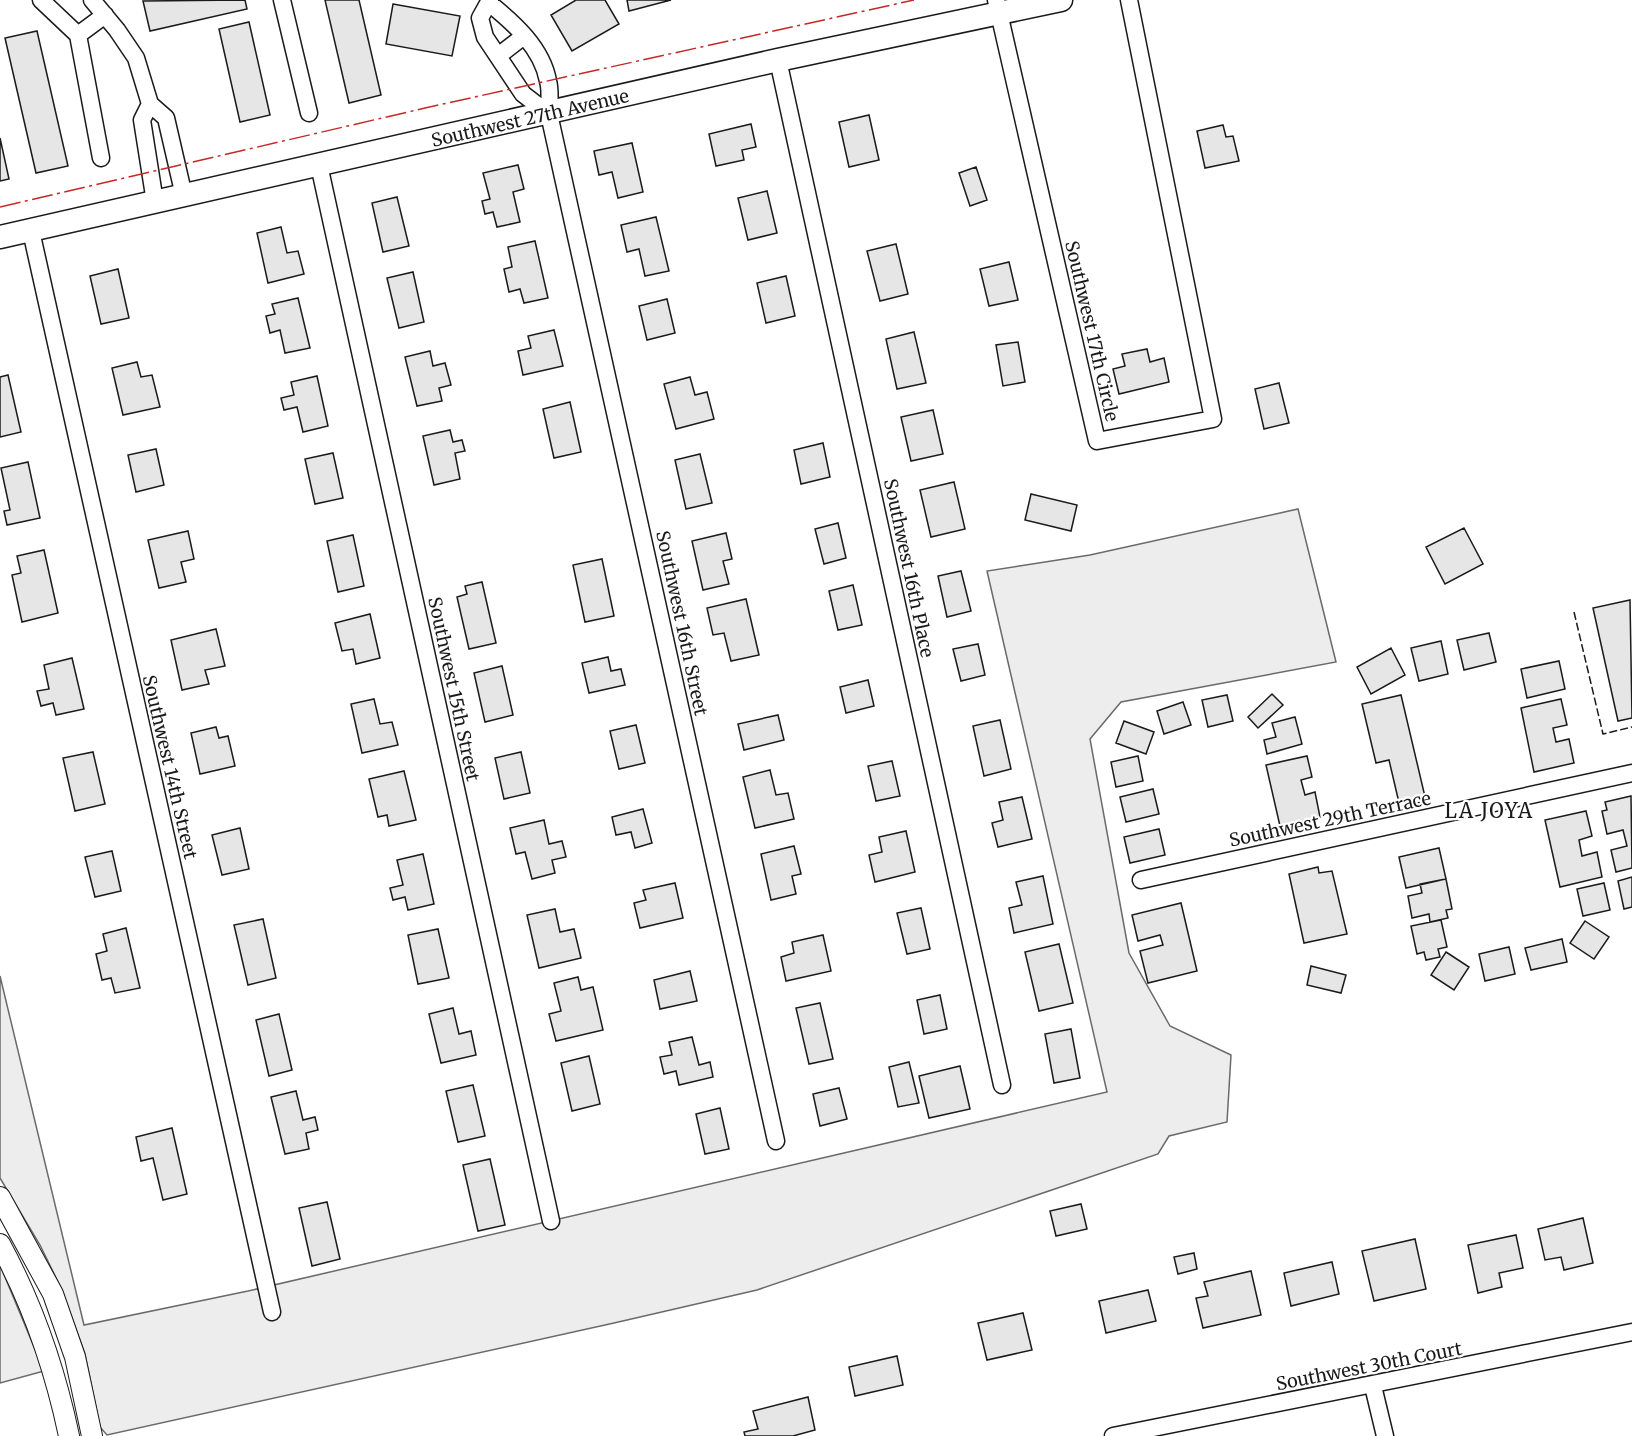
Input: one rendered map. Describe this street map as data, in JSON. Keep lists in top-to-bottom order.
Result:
{
  "streets": {
    "main road": ["Southwest 27th Avenue"],
    "street": [
      "Southwest 17th Circle",
      "Southwest 16th Place",
      "Southwest 16th Street",
      "Southwest 15th Street",
      "Southwest 14th Street",
      "Southwest 29th Terrace",
      "Southwest 30th Court"
    ]
  },
  "crossings": [
    ["Southwest 27th Avenue", "Southwest 17th Circle"],
    ["Southwest 27th Avenue", "Southwest 16th Place"],
    ["Southwest 27th Avenue", "Southwest 16th Street"],
    ["Southwest 27th Avenue", "Southwest 15th Street"],
    ["Southwest 27th Avenue", "Southwest 14th Street"]
  ],
  "districts": ["LA JOYA"]
}
